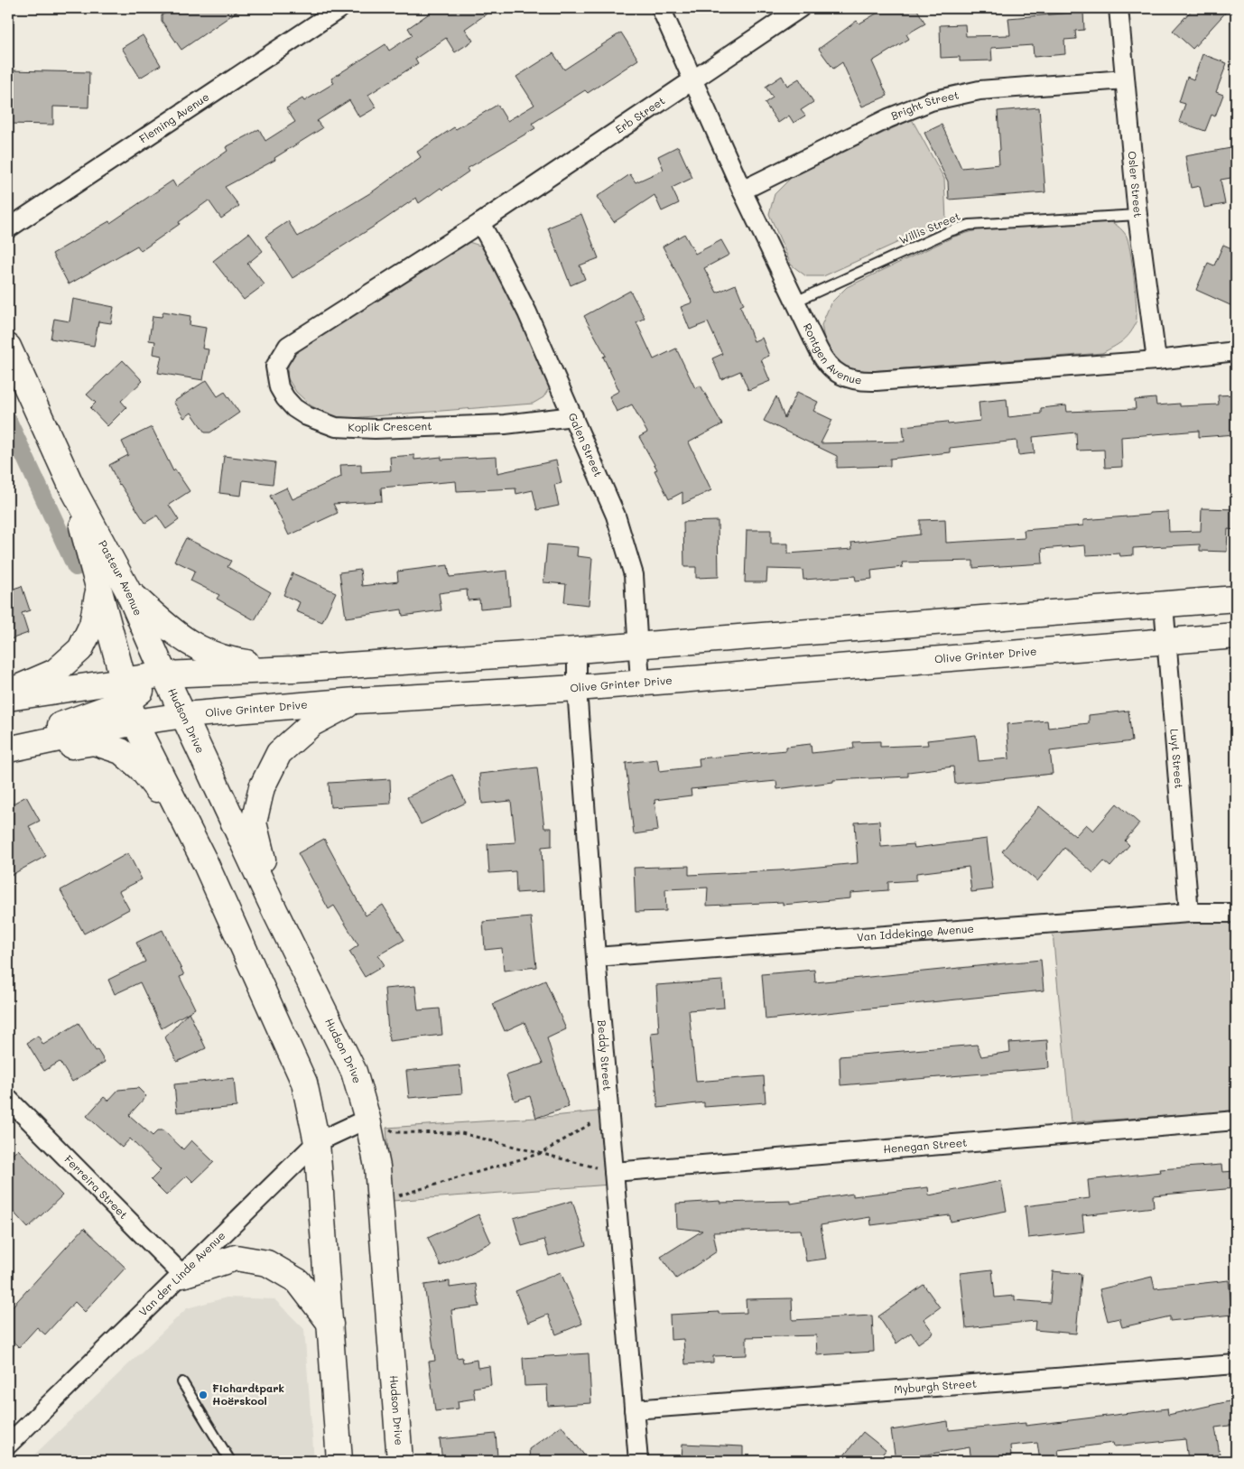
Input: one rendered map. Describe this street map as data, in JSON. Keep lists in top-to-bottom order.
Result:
{
  "streets": {
    "street": [
      "Bright Street",
      "Erb Street",
      "Fleming Avenue",
      "Osler Street",
      "Rontgen Avenue",
      "Koplik Crescent",
      "Galen Street",
      "Pasteur Avenue",
      "Olive Grinter Drive",
      "Hudson Drive",
      "Luyt Street",
      "Van Iddekinge Avenue",
      "Beddy Street",
      "Henegan Street",
      "Ferreira Street",
      "Van der Linde Avenue",
      "Myburgh Street"
    ],
    "lane": ["Willis Street"]
  },
  "crossings": [
    ["Bright Street", "Osler Street"],
    ["Bright Street", "Rontgen Avenue"],
    ["Erb Street", "Rontgen Avenue"],
    ["Erb Street", "Koplik Crescent"],
    ["Erb Street", "Galen Street"],
    ["Osler Street", "Willis Street"],
    ["Osler Street", "Rontgen Avenue"],
    ["Willis Street", "Rontgen Avenue"],
    ["Koplik Crescent", "Galen Street"],
    ["Galen Street", "Olive Grinter Drive"],
    ["Pasteur Avenue", "Olive Grinter Drive"],
    ["Pasteur Avenue", "Hudson Drive"],
    ["Olive Grinter Drive", "Hudson Drive"],
    ["Olive Grinter Drive", "Luyt Street"],
    ["Olive Grinter Drive", "Beddy Street"],
    ["Hudson Drive", "Van der Linde Avenue"],
    ["Luyt Street", "Van Iddekinge Avenue"],
    ["Van Iddekinge Avenue", "Beddy Street"],
    ["Beddy Street", "Henegan Street"],
    ["Beddy Street", "Myburgh Street"],
    ["Ferreira Street", "Van der Linde Avenue"]
  ],
  "places": ["Fichardtpark Hoërskool"]
}
